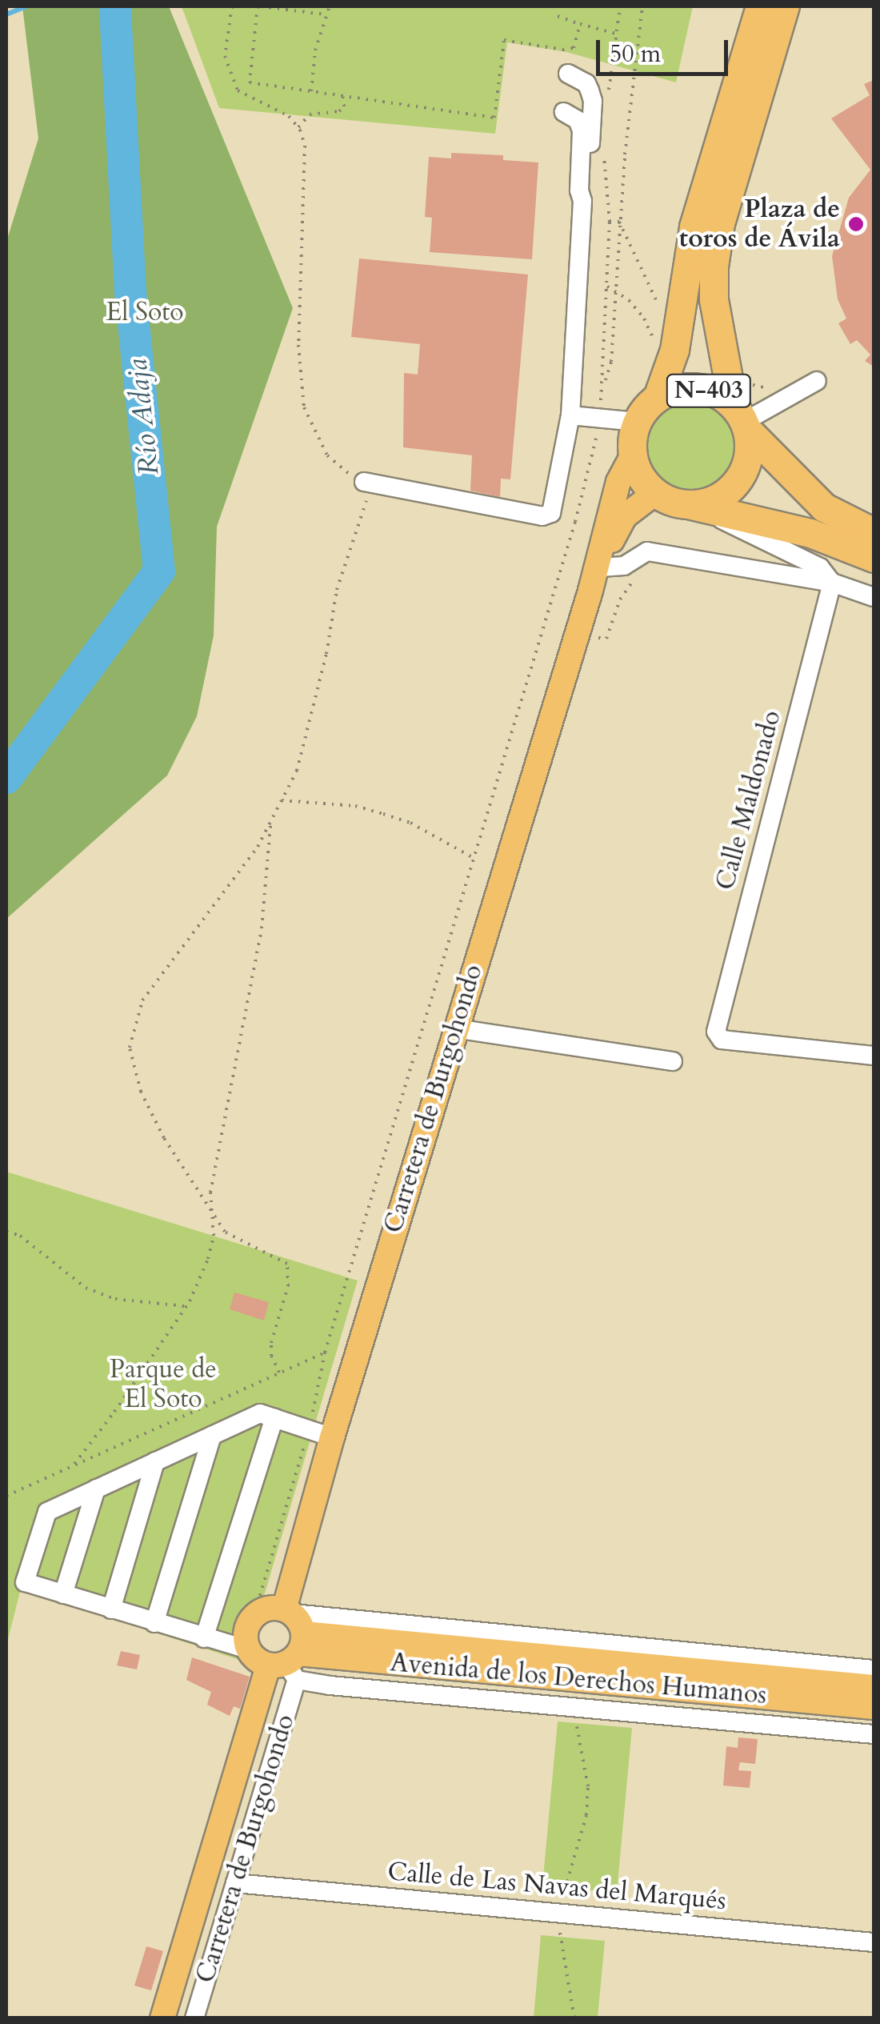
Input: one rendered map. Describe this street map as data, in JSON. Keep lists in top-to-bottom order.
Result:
{
  "streets": {
    "highway": ["N-403"],
    "main road": ["Carretera de Burgohondo", "Avenida de los Derechos Humanos"],
    "street": ["Calle Maldonado", "Calle de Las Navas del Marqués"]
  },
  "crossings": [
    ["N-403", "Carretera de Burgohondo"],
    ["Carretera de Burgohondo", "Avenida de los Derechos Humanos"],
    ["Carretera de Burgohondo", "Calle de Las Navas del Marqués"]
  ],
  "water": ["Río Adaja"],
  "parks": ["El Soto", "Parque de El Soto"],
  "places": ["Plaza de toros de Ávila"],
  "scale_bar": "50 m"
}
